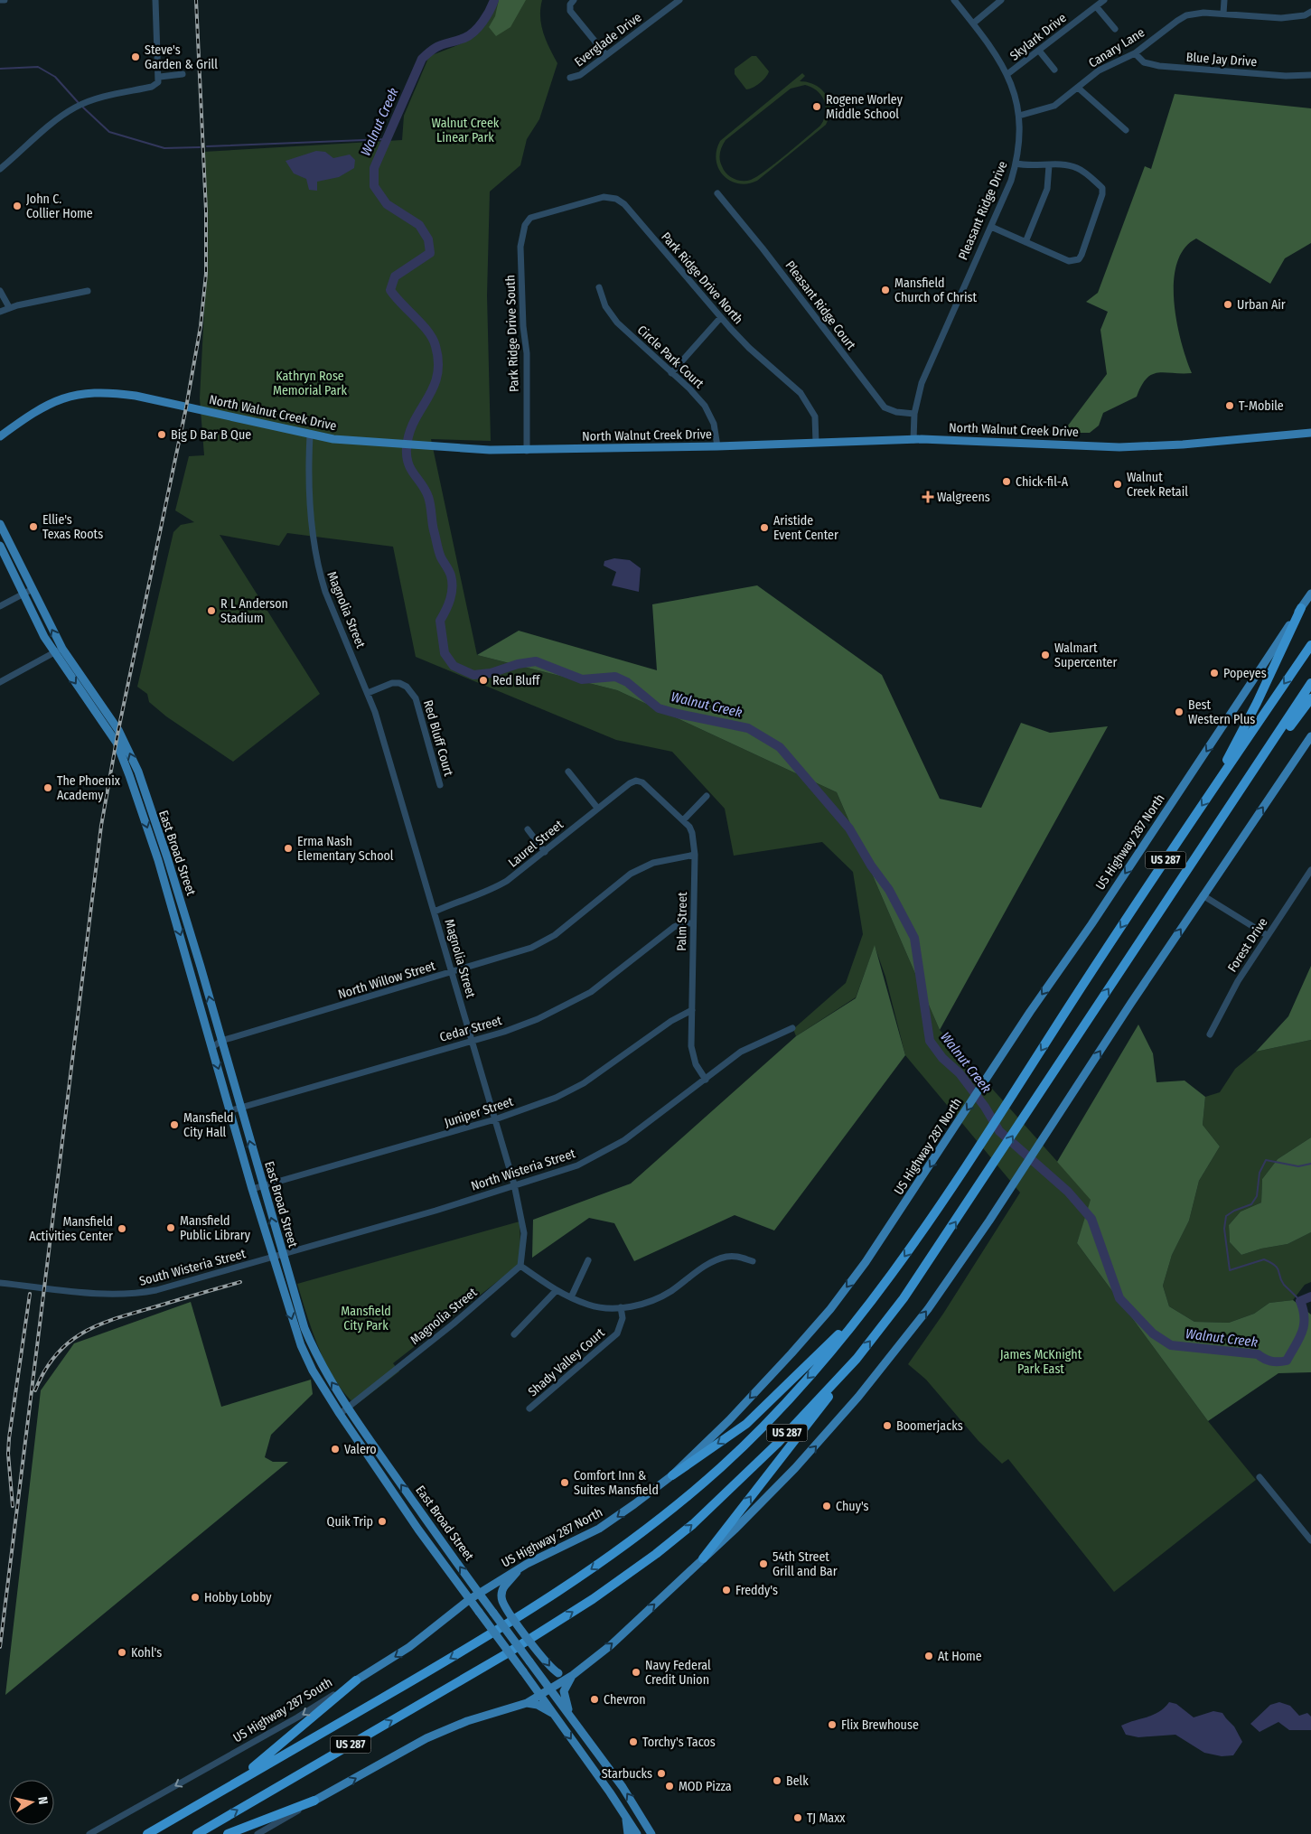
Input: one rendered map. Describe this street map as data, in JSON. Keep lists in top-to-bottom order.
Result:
{
  "streets": {
    "highway": ["US 287"],
    "main road": [
      "North Walnut Creek Drive",
      "US Highway 287 North",
      "East Broad Street",
      "US Highway 287 South"
    ],
    "street": [
      "Skylark Drive",
      "Everglade Drive",
      "Canary Lane",
      "Blue Jay Drive",
      "Pleasant Ridge Drive",
      "Park Ridge Drive North",
      "Pleasant Ridge Court",
      "Park Ridge Drive South",
      "Circle Park Court",
      "Magnolia Street",
      "Red Bluff Court",
      "Laurel Street",
      "Palm Street",
      "Forest Drive",
      "North Willow Street",
      "Cedar Street",
      "Juniper Street",
      "North Wisteria Street",
      "South Wisteria Street",
      "Shady Valley Court"
    ]
  },
  "crossings": [
    ["Skylark Drive", "Pleasant Ridge Drive"],
    ["Canary Lane", "Blue Jay Drive"],
    ["Canary Lane", "Pleasant Ridge Drive"],
    ["Pleasant Ridge Drive", "Pleasant Ridge Court"],
    ["Pleasant Ridge Drive", "North Walnut Creek Drive"],
    ["Park Ridge Drive North", "Park Ridge Drive South"],
    ["Park Ridge Drive North", "North Walnut Creek Drive"],
    ["Park Ridge Drive South", "North Walnut Creek Drive"],
    ["Circle Park Court", "North Walnut Creek Drive"],
    ["North Walnut Creek Drive", "Magnolia Street"],
    ["Magnolia Street", "Red Bluff Court"],
    ["Magnolia Street", "Laurel Street"],
    ["Magnolia Street", "East Broad Street"],
    ["Magnolia Street", "North Willow Street"],
    ["Magnolia Street", "Cedar Street"],
    ["Magnolia Street", "Juniper Street"],
    ["Magnolia Street", "North Wisteria Street"],
    ["US Highway 287 North", "East Broad Street"],
    ["US Highway 287 North", "US Highway 287 South"],
    ["Laurel Street", "Palm Street"],
    ["East Broad Street", "North Willow Street"],
    ["East Broad Street", "Cedar Street"],
    ["East Broad Street", "Juniper Street"],
    ["East Broad Street", "North Wisteria Street"],
    ["East Broad Street", "South Wisteria Street"],
    ["East Broad Street", "US Highway 287 South"],
    ["Palm Street", "North Willow Street"],
    ["Palm Street", "Cedar Street"],
    ["Palm Street", "Juniper Street"],
    ["Palm Street", "North Wisteria Street"],
    ["North Wisteria Street", "South Wisteria Street"]
  ],
  "one_way": ["US Highway 287 North", "US Highway 287 South"],
  "water": ["Walnut Creek"],
  "parks": [
    "Walnut Creek Linear Park",
    "Kathryn Rose Memorial Park",
    "Mansfield City Park",
    "James McKnight Park East"
  ],
  "places": {
    "other": [
      "Steve's Garden & Grill",
      "Rogene Worley Middle School",
      "John C. Collier Home",
      "Mansfield Church of Christ",
      "Urban Air",
      "T-Mobile",
      "Big D Bar B Que",
      "Chick-fil-A",
      "Walnut Creek Retail",
      "Ellie's Texas Roots",
      "Aristide Event Center",
      "R L Anderson Stadium",
      "Walmart Supercenter",
      "Popeyes",
      "Red Bluff",
      "Best Western Plus",
      "The Phoenix Academy",
      "Erma Nash Elementary School",
      "Mansfield City Hall",
      "Mansfield Public Library",
      "Mansfield Activities Center",
      "Boomerjacks",
      "Valero",
      "Comfort Inn & Suites Mansfield",
      "Chuy's",
      "Quik Trip",
      "54th Street Grill and Bar",
      "Freddy's",
      "Hobby Lobby",
      "Kohl's",
      "At Home",
      "Navy Federal Credit Union",
      "Chevron",
      "Flix Brewhouse",
      "Torchy's Tacos",
      "Starbucks",
      "Belk",
      "MOD Pizza",
      "TJ Maxx"
    ],
    "health": ["Walgreens"]
  },
  "north": "right"
}
